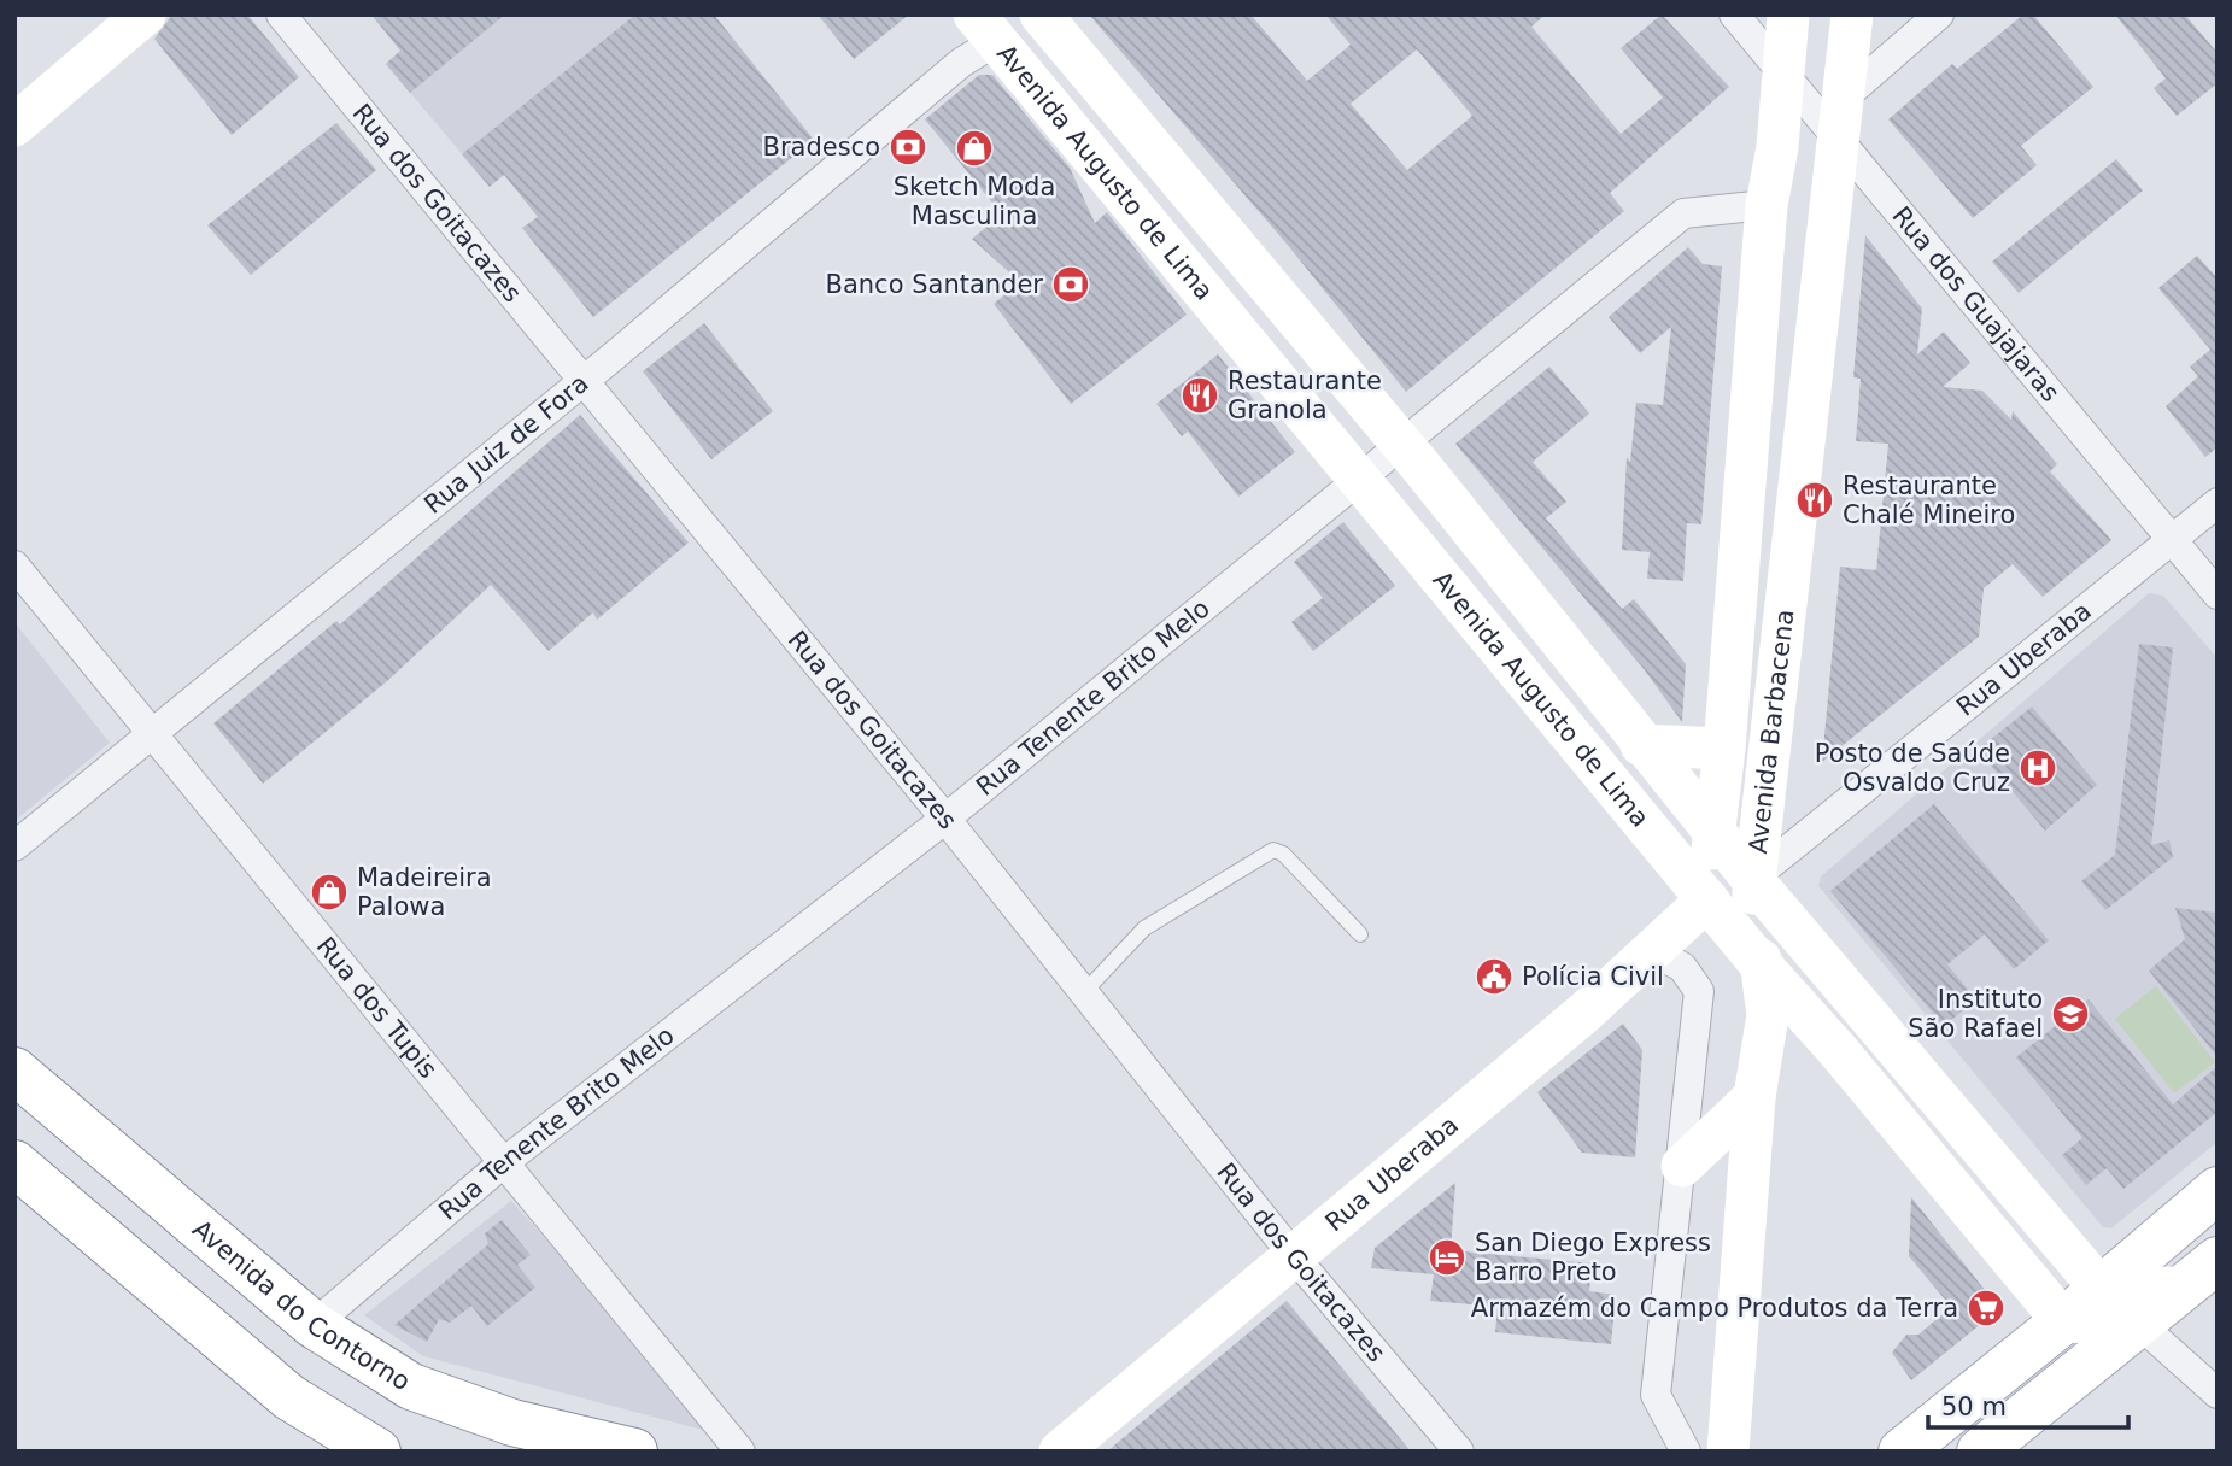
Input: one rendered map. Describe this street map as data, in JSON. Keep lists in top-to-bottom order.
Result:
{
  "streets": {
    "main road": [
      "Avenida Augusto de Lima",
      "Rua Uberaba",
      "Avenida Barbacena",
      "Avenida do Contorno"
    ],
    "street": [
      "Rua dos Goitacazes",
      "Rua dos Guajajaras",
      "Rua Juiz de Fora",
      "Rua Tenente Brito Melo",
      "Rua dos Tupis"
    ]
  },
  "crossings": [
    ["Avenida Augusto de Lima", "Rua Juiz de Fora"],
    ["Avenida Augusto de Lima", "Rua Uberaba"],
    ["Avenida Augusto de Lima", "Rua Tenente Brito Melo"],
    ["Avenida Augusto de Lima", "Avenida Barbacena"],
    ["Rua dos Goitacazes", "Rua Juiz de Fora"],
    ["Rua dos Goitacazes", "Rua Uberaba"],
    ["Rua dos Goitacazes", "Rua Tenente Brito Melo"],
    ["Rua dos Guajajaras", "Rua Uberaba"],
    ["Rua dos Guajajaras", "Avenida Barbacena"],
    ["Rua Juiz de Fora", "Rua dos Tupis"],
    ["Rua Uberaba", "Avenida Barbacena"],
    ["Rua Tenente Brito Melo", "Avenida Barbacena"],
    ["Rua Tenente Brito Melo", "Rua dos Tupis"],
    ["Rua Tenente Brito Melo", "Avenida do Contorno"]
  ],
  "places": {
    "bank": ["Bradesco", "Banco Santander"],
    "shop": ["Sketch Moda Masculina", "Madeireira Palowa"],
    "restaurant": ["Restaurante Granola", "Restaurante Chalé Mineiro"],
    "hospital": ["Posto de Saúde Osvaldo Cruz"],
    "public building": ["Polícia Civil"],
    "school or university": ["Instituto São Rafael"],
    "hotel": ["San Diego Express Barro Preto"],
    "supermarket": ["Armazém do Campo Produtos da Terra"]
  },
  "scale_bar": "50 m"
}
